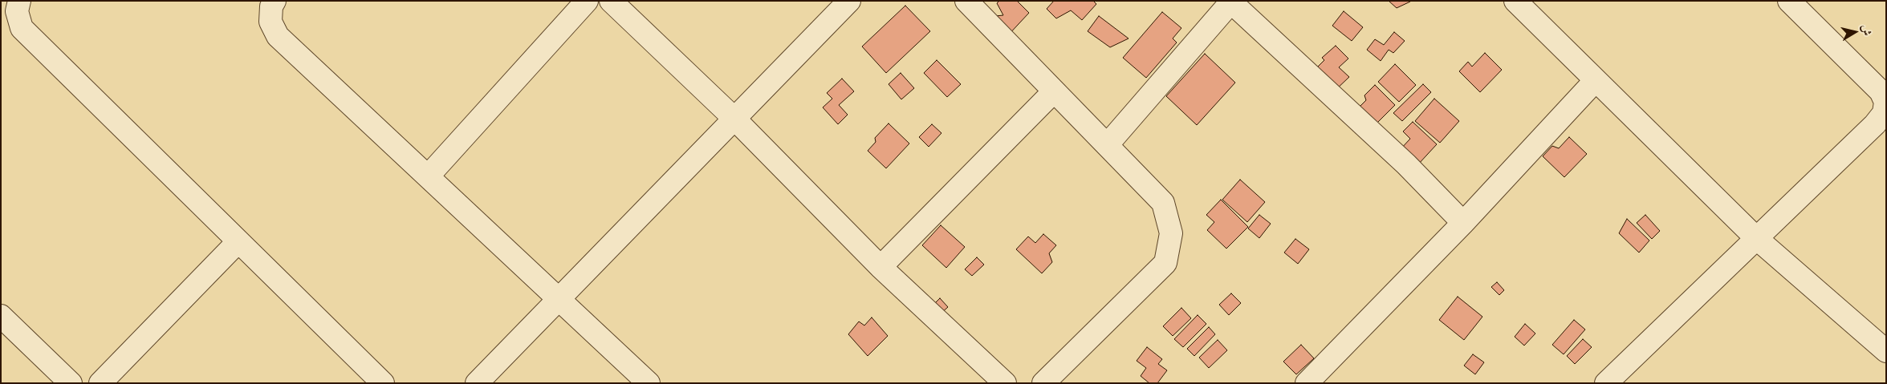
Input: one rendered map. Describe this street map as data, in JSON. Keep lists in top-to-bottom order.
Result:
{
  "north": "right"
}
